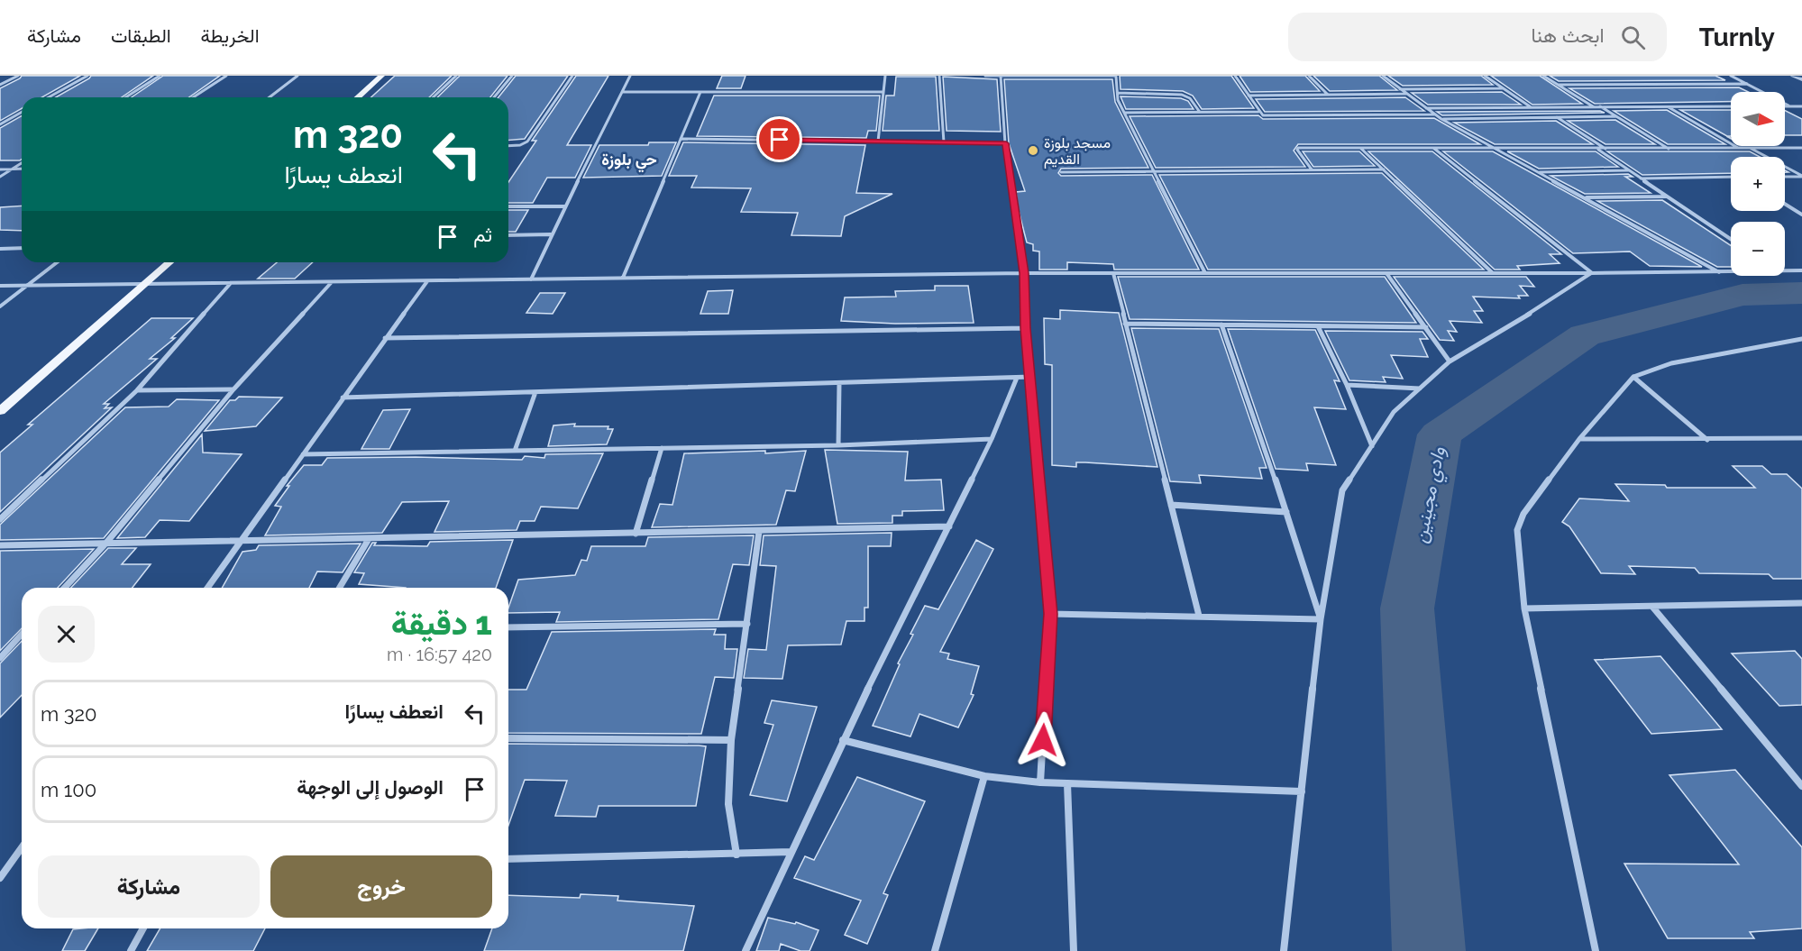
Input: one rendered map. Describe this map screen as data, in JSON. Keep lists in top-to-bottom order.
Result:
{
  "districts": ["حي بلوزة"],
  "water": ["وادي مجينين"],
  "places": ["مسجد بلوزة القديم"],
  "north": "right",
  "page": {
    "header": "Turnly",
    "search": "ابحث هنا",
    "nav": ["الخريطة", "الطبقات", "مشاركة"],
    "map_buttons": ["+", "−"],
    "turn": ["320 m", "انعطف يسارًا"],
    "then": "ثم",
    "heading": ["1 دقيقة", "420 m · 16:57"],
    "list": [
      {
        "name": "انعطف يسارًا",
        "value": "320 m"
      },
      {
        "name": "الوصول إلى الوجهة",
        "value": "100 m"
      }
    ],
    "buttons": ["خروج", "مشاركة"]
  }
}
